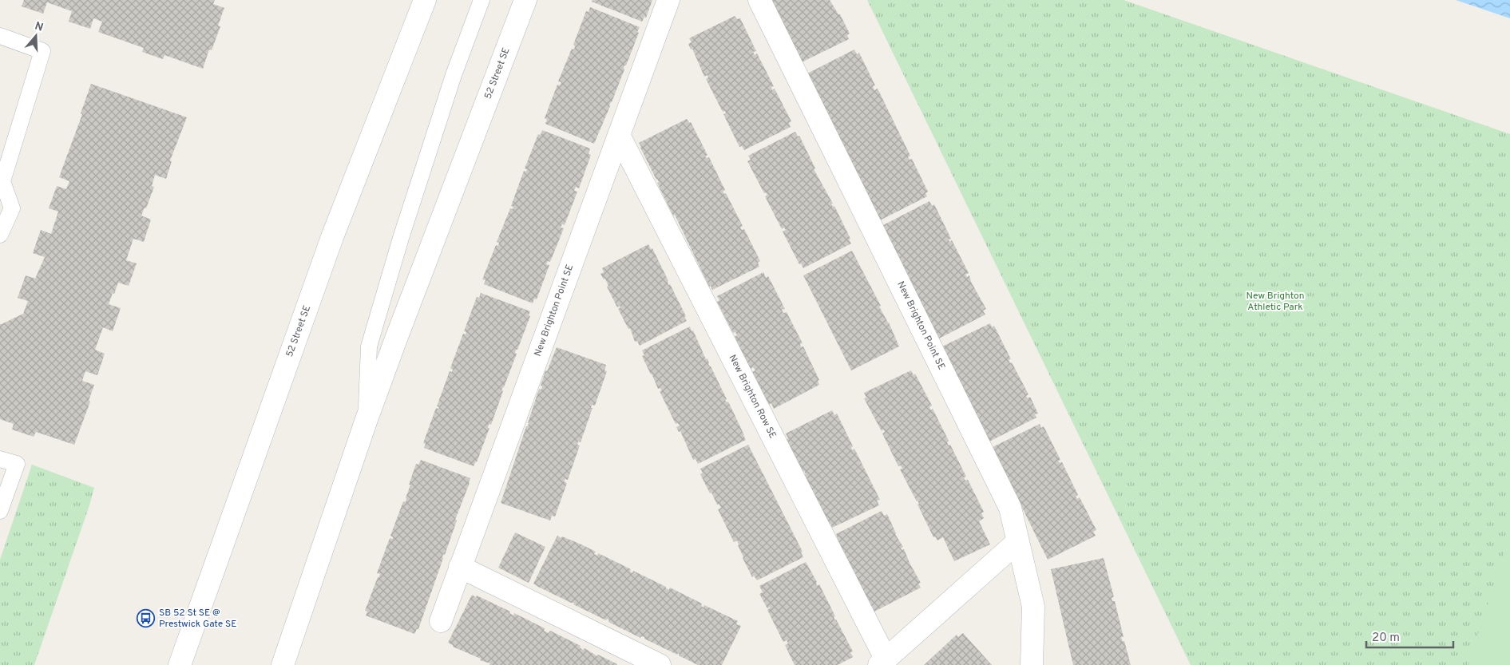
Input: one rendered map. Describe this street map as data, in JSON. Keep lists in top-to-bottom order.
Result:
{
  "streets": {
    "street": ["52 Street SE", "New Brighton Point SE", "New Brighton Row SE"]
  },
  "crossings": [
    ["New Brighton Point SE", "New Brighton Row SE"]
  ],
  "parks": ["New Brighton Athletic Park"],
  "places": {
    "bus stop": ["SB 52 St SE @ Prestwick Gate SE"]
  },
  "scale_bar": "20 m",
  "north": "top"
}
